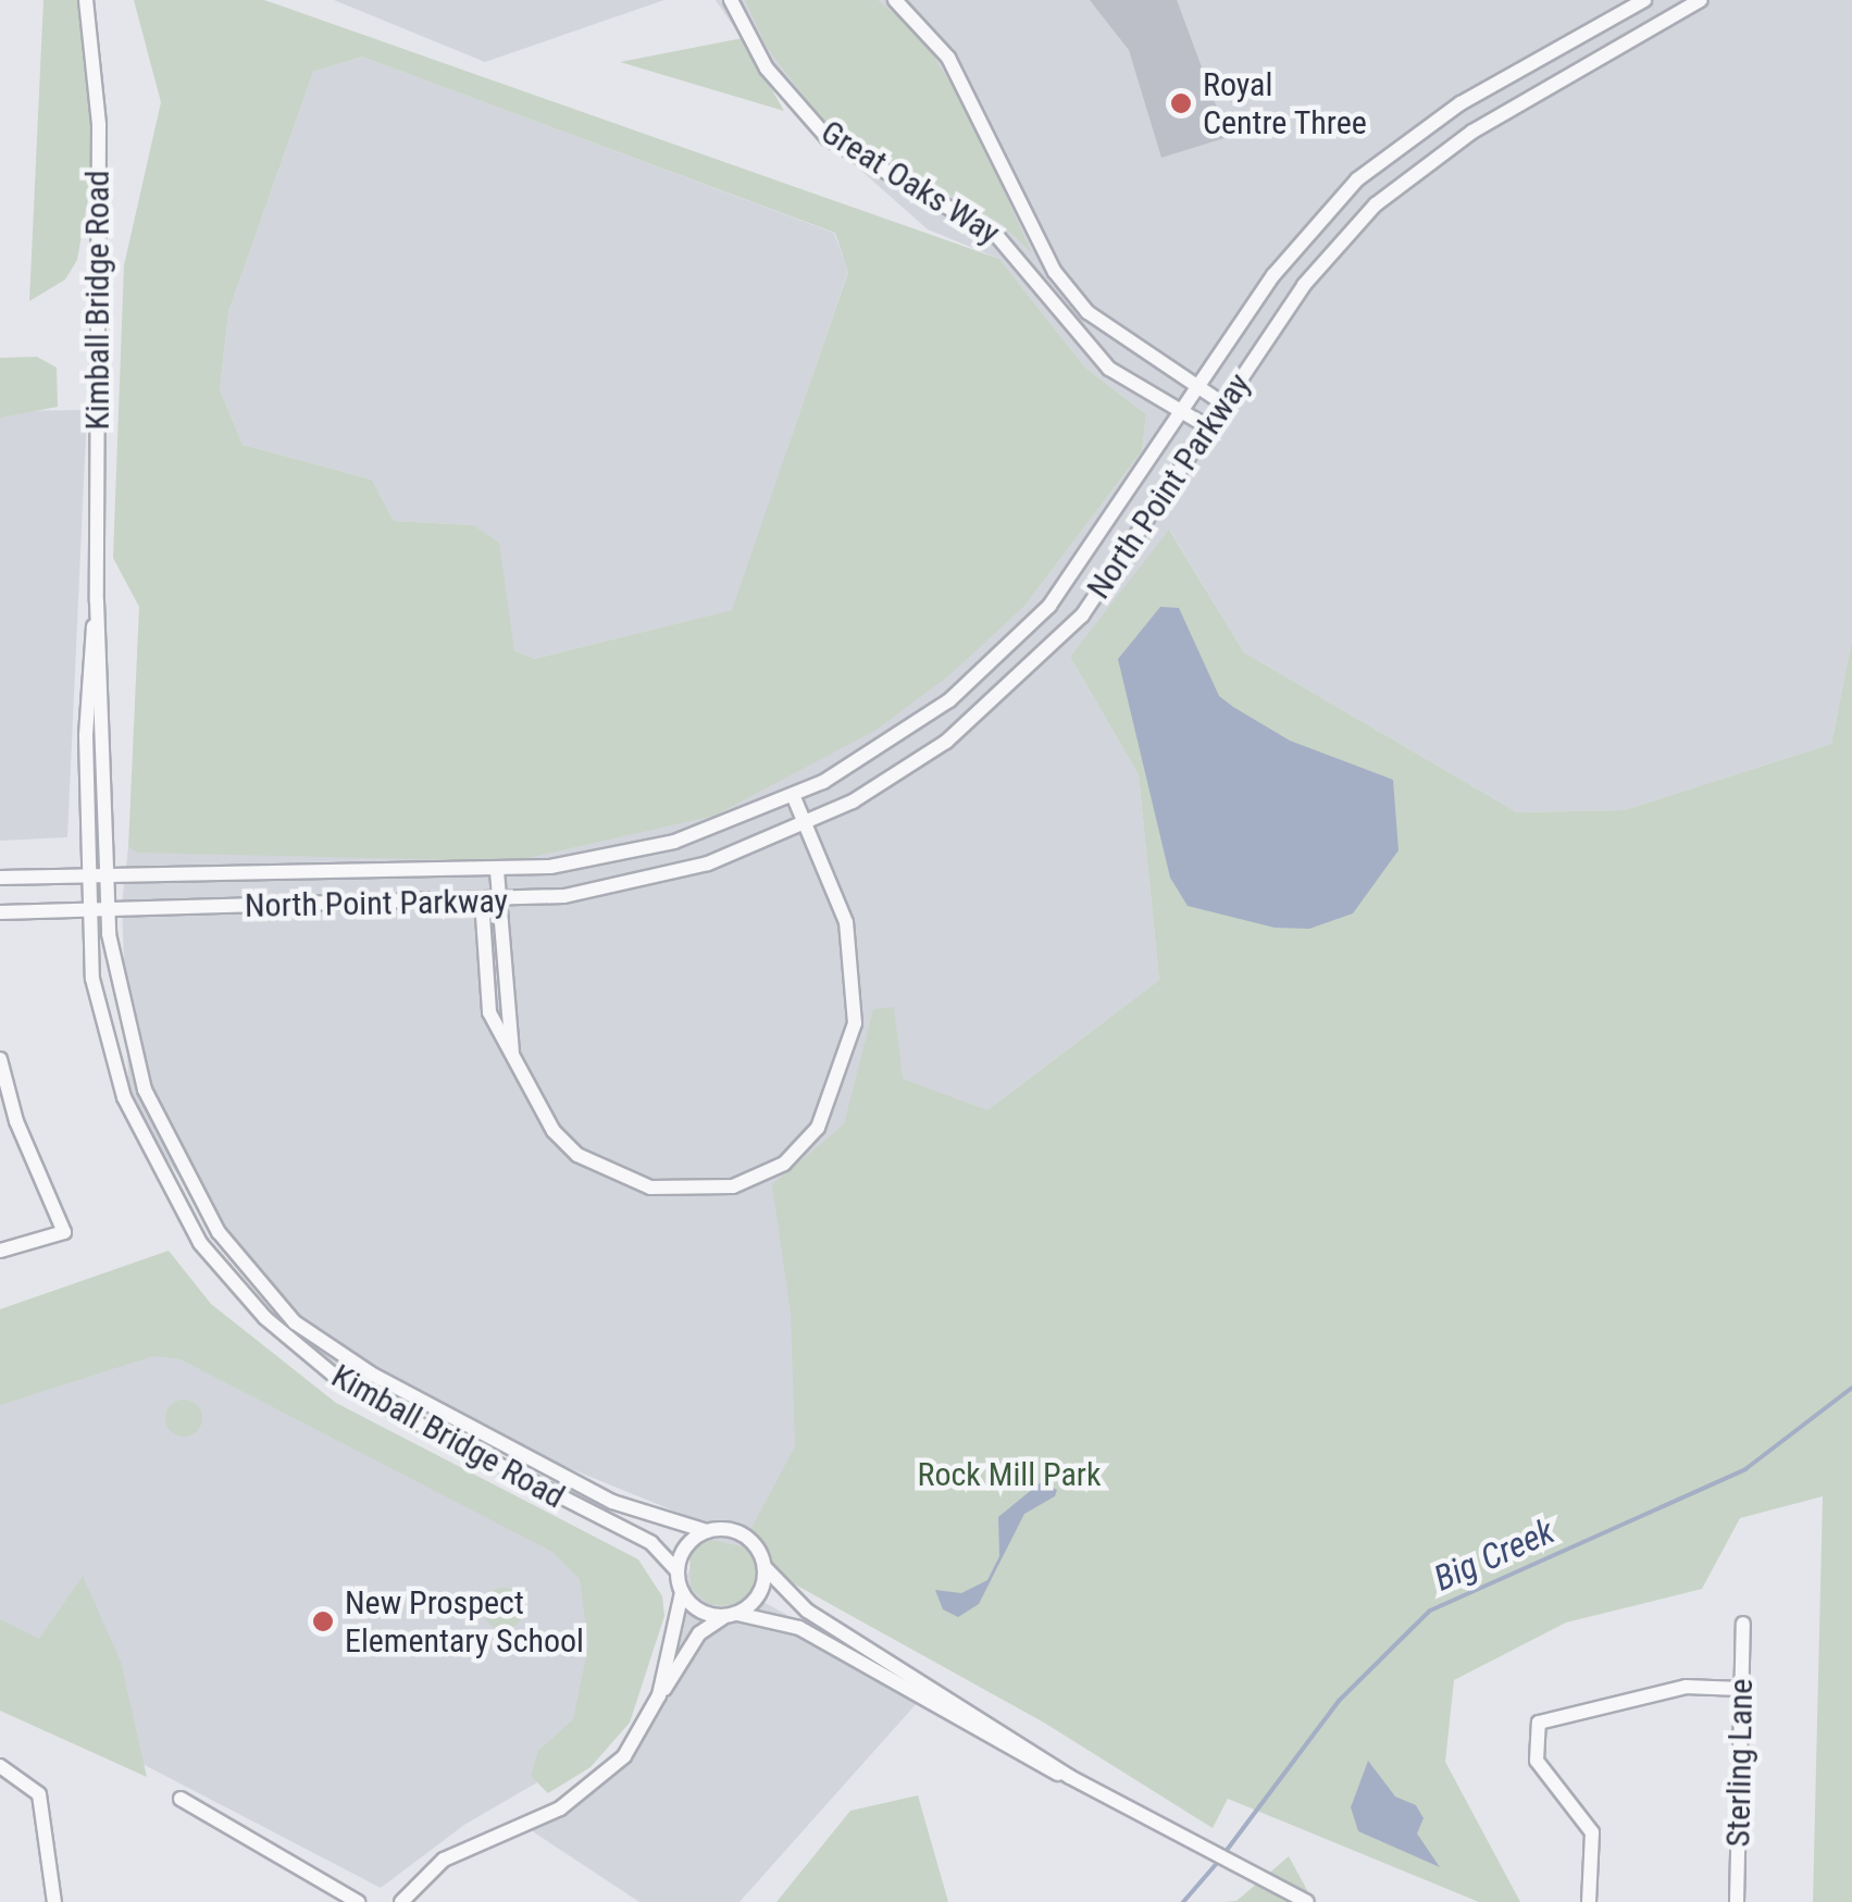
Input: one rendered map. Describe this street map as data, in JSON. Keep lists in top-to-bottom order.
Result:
{
  "streets": {
    "street": [
      "Great Oaks Way",
      "Kimball Bridge Road",
      "North Point Parkway",
      "Sterling Lane"
    ]
  },
  "crossings": [
    ["Great Oaks Way", "North Point Parkway"],
    ["Kimball Bridge Road", "North Point Parkway"]
  ],
  "water": ["Big Creek"],
  "parks": ["Rock Mill Park"],
  "places": ["Royal Centre Three", "New Prospect Elementary School"]
}
